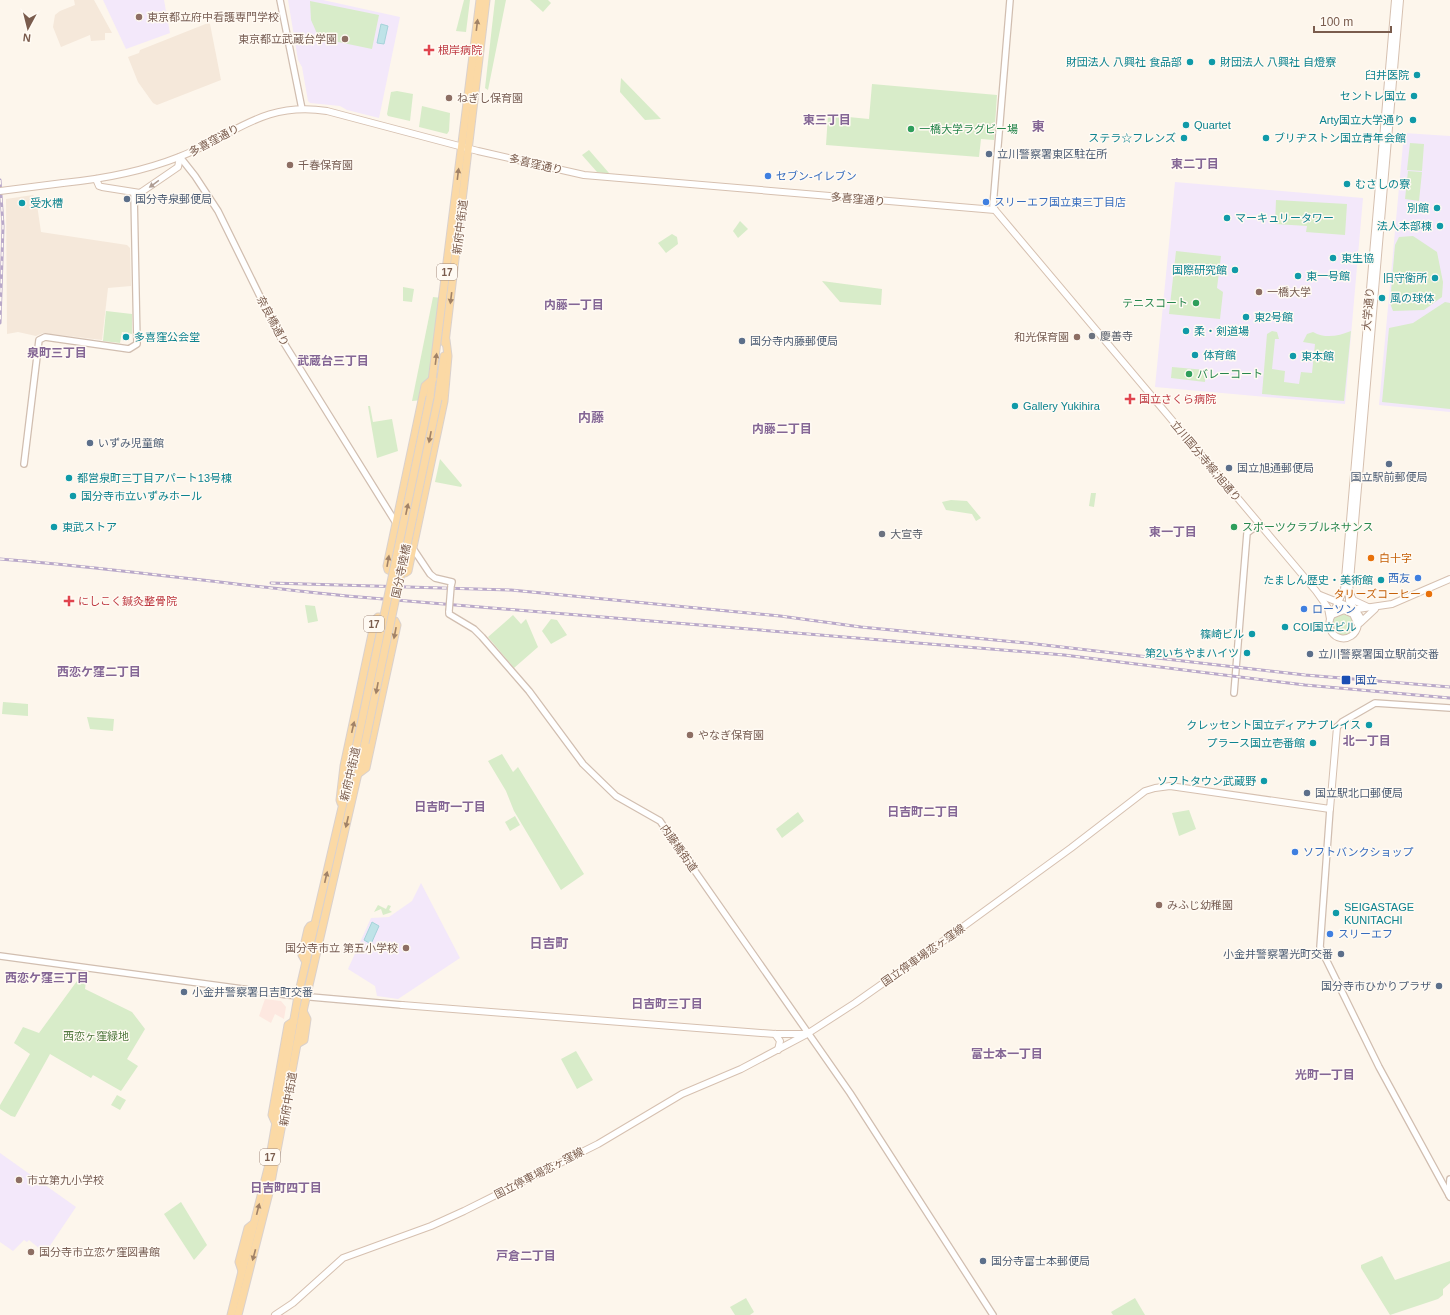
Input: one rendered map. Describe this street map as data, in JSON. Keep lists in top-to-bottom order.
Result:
{
  "streets": {
    "main road": [
      "多喜窪通り",
      "新府中街道",
      "17",
      "大学通り",
      "立川国分寺線;旭通り",
      "国分寺陸橋",
      "国立停車場恋ヶ窪線"
    ],
    "street": ["奈良橋通り", "内藤橋街道"]
  },
  "crossings": [
    ["多喜窪通り", "新府中街道"],
    ["多喜窪通り", "奈良橋通り"],
    ["多喜窪通り", "立川国分寺線;旭通り"],
    ["新府中街道", "17"],
    ["新府中街道", "国分寺陸橋"],
    ["17", "奈良橋通り"],
    ["17", "内藤橋街道"],
    ["大学通り", "立川国分寺線;旭通り"],
    ["内藤橋街道", "国立停車場恋ヶ窪線"]
  ],
  "districts": [
    "東三丁目",
    "東",
    "東二丁目",
    "内藤一丁目",
    "泉町三丁目",
    "武蔵台三丁目",
    "内藤",
    "内藤二丁目",
    "東一丁目",
    "西恋ケ窪二丁目",
    "北一丁目",
    "日吉町一丁目",
    "日吉町二丁目",
    "日吉町",
    "西恋ケ窪三丁目",
    "日吉町三丁目",
    "富士本一丁目",
    "光町一丁目",
    "日吉町四丁目",
    "戸倉二丁目"
  ],
  "parks": ["西恋ヶ窪緑地"],
  "places": {
    "other": [
      "東京都立府中看護専門学校",
      "東京都立武蔵台学園",
      "財団法人 八興社 食品部",
      "財団法人 八興社 自燈寮",
      "臼井医院",
      "セントレ国立",
      "ねぎし保育園",
      "Arty国立大学通り",
      "Quartet",
      "一橋大学ラグビー場",
      "ステラ☆フレンズ",
      "ブリヂストン国立青年会館",
      "立川警察署東区駐在所",
      "千春保育園",
      "セブン-イレブン",
      "むさしの寮",
      "国分寺泉郵便局",
      "スリーエフ国立東三丁目店",
      "受水槽",
      "別館",
      "マーキュリータワー",
      "法人本部棟",
      "東生協",
      "国際研究館",
      "東一号館",
      "旧守衛所",
      "一橋大学",
      "風の球体",
      "テニスコート",
      "東2号館",
      "柔・剣道場",
      "慶善寺",
      "多喜窪公会堂",
      "和光保育園",
      "国分寺内藤郵便局",
      "体育館",
      "東本館",
      "バレーコート",
      "Gallery Yukihira",
      "いずみ児童館",
      "国立駅前郵便局",
      "国立旭通郵便局",
      "都営泉町三丁目アパート13号棟",
      "国分寺市立いずみホール",
      "東武ストア",
      "スポーツクラブルネサンス",
      "大宣寺",
      "白十字",
      "西友",
      "たましん歴史・美術館",
      "タリーズコーヒー",
      "ローソン",
      "COI国立ビル",
      "篠崎ビル",
      "第2いちやまハイツ",
      "立川警察署国立駅前交番",
      "クレッセント国立ディアナプレイス",
      "やなぎ保育園",
      "プラース国立壱番館",
      "ソフトタウン武蔵野",
      "国立駅北口郵便局",
      "ソフトバンクショップ",
      "みふじ幼稚園",
      "SEIGASTAGE KUNITACHI",
      "スリーエフ",
      "国分寺市立 第五小学校",
      "小金井警察署光町交番",
      "国分寺市ひかりプラザ",
      "小金井警察署日吉町交番",
      "市立第九小学校",
      "国分寺市立恋ケ窪図書館",
      "国分寺富士本郵便局"
    ],
    "health": ["根岸病院", "国立さくら病院", "にしこく鍼灸整骨院"],
    "transit": ["国立"]
  },
  "scale_bar": "100 m",
  "north": "bottom"
}
